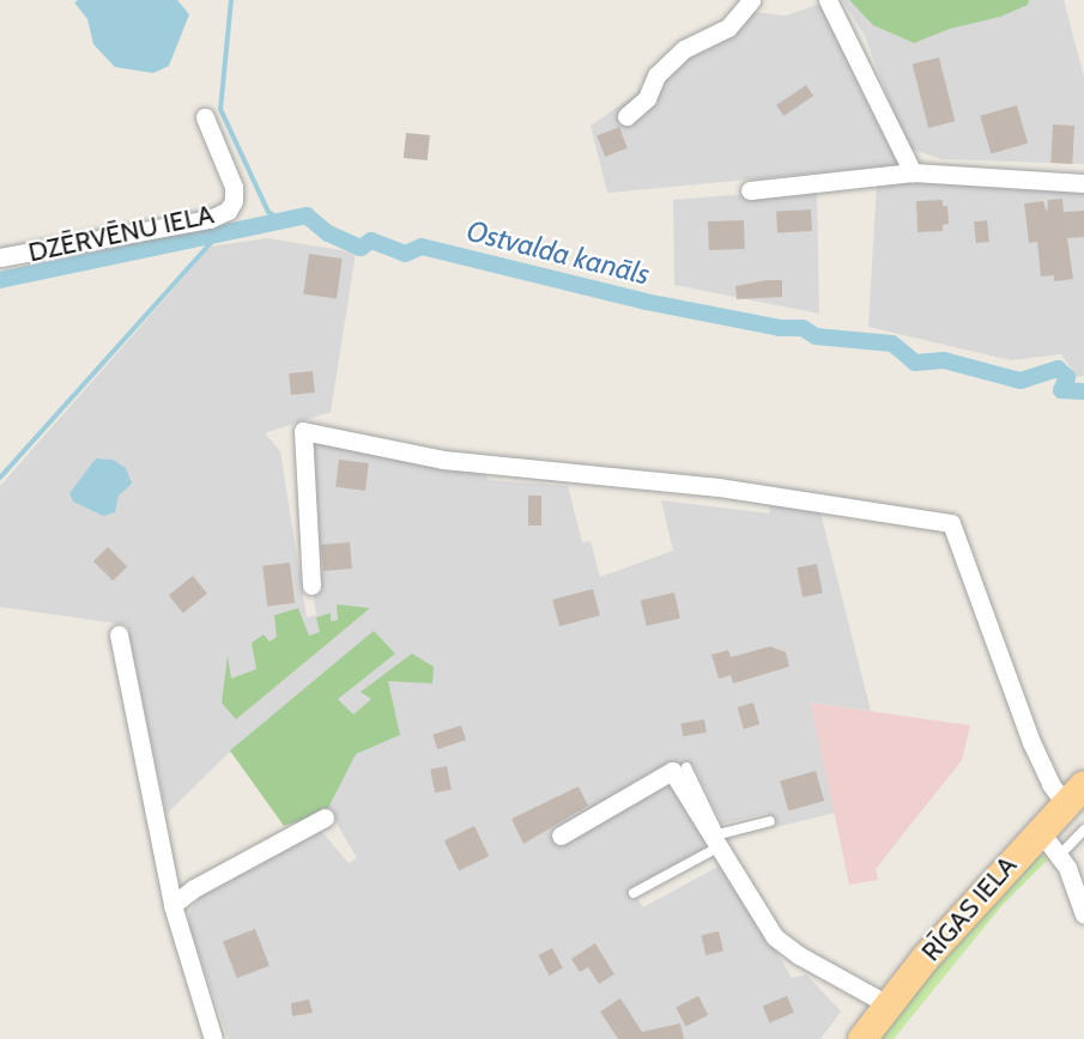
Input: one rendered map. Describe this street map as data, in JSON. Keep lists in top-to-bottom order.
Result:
{
  "streets": {
    "main road": ["RĪGAS IELA"],
    "street": ["DZĒRVĒNU IELA"]
  },
  "water": ["Ostvalda kanāls"]
}
